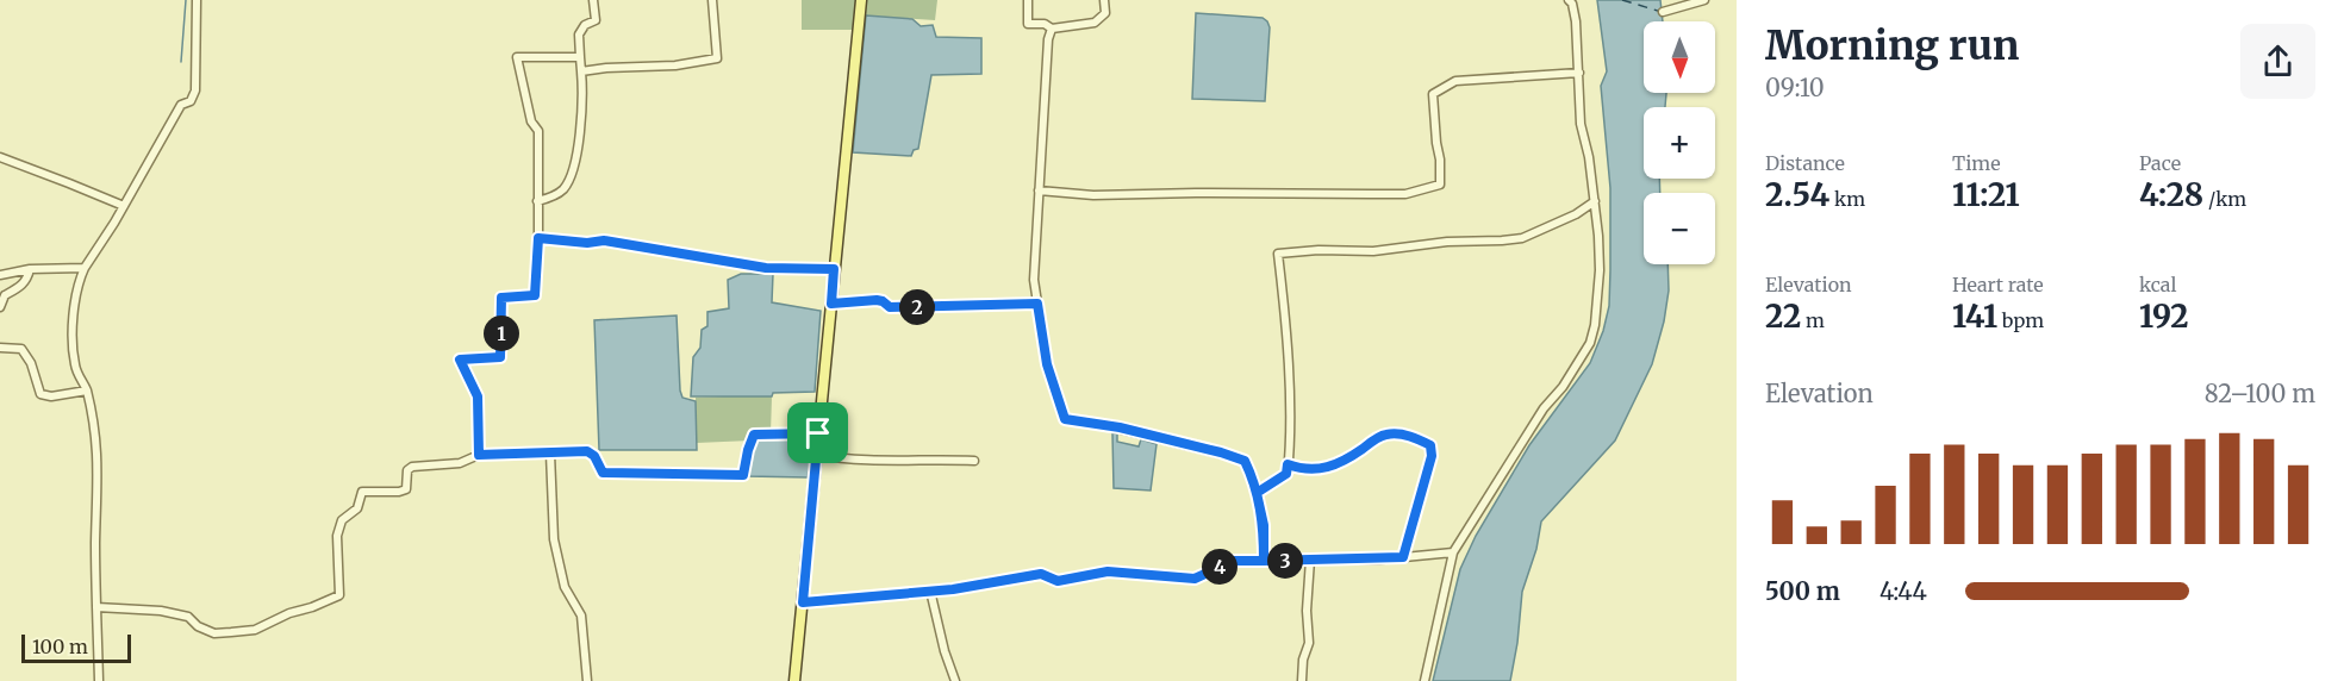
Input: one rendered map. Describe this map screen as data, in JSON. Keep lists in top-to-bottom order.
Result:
{
  "scale_bar": "100 m",
  "north": "bottom",
  "page": {
    "heading": ["Morning run", "09:10"],
    "map_buttons": ["+", "−"],
    "stats": [
      ["Distance", "2.54 km"],
      ["Time", "11:21"],
      ["Pace", "4:28 /km"],
      ["Elevation", "22 m"],
      ["Heart rate", "141 bpm"],
      ["kcal", "192"]
    ],
    "pins": [
      "2",
      "1",
      "3",
      "4"
    ],
    "chart": ["Elevation", "82–100 m"],
    "list": [
      {
        "name": "500 m",
        "note": "4:44"
      }
    ],
    "scale": "100 m"
  }
}
